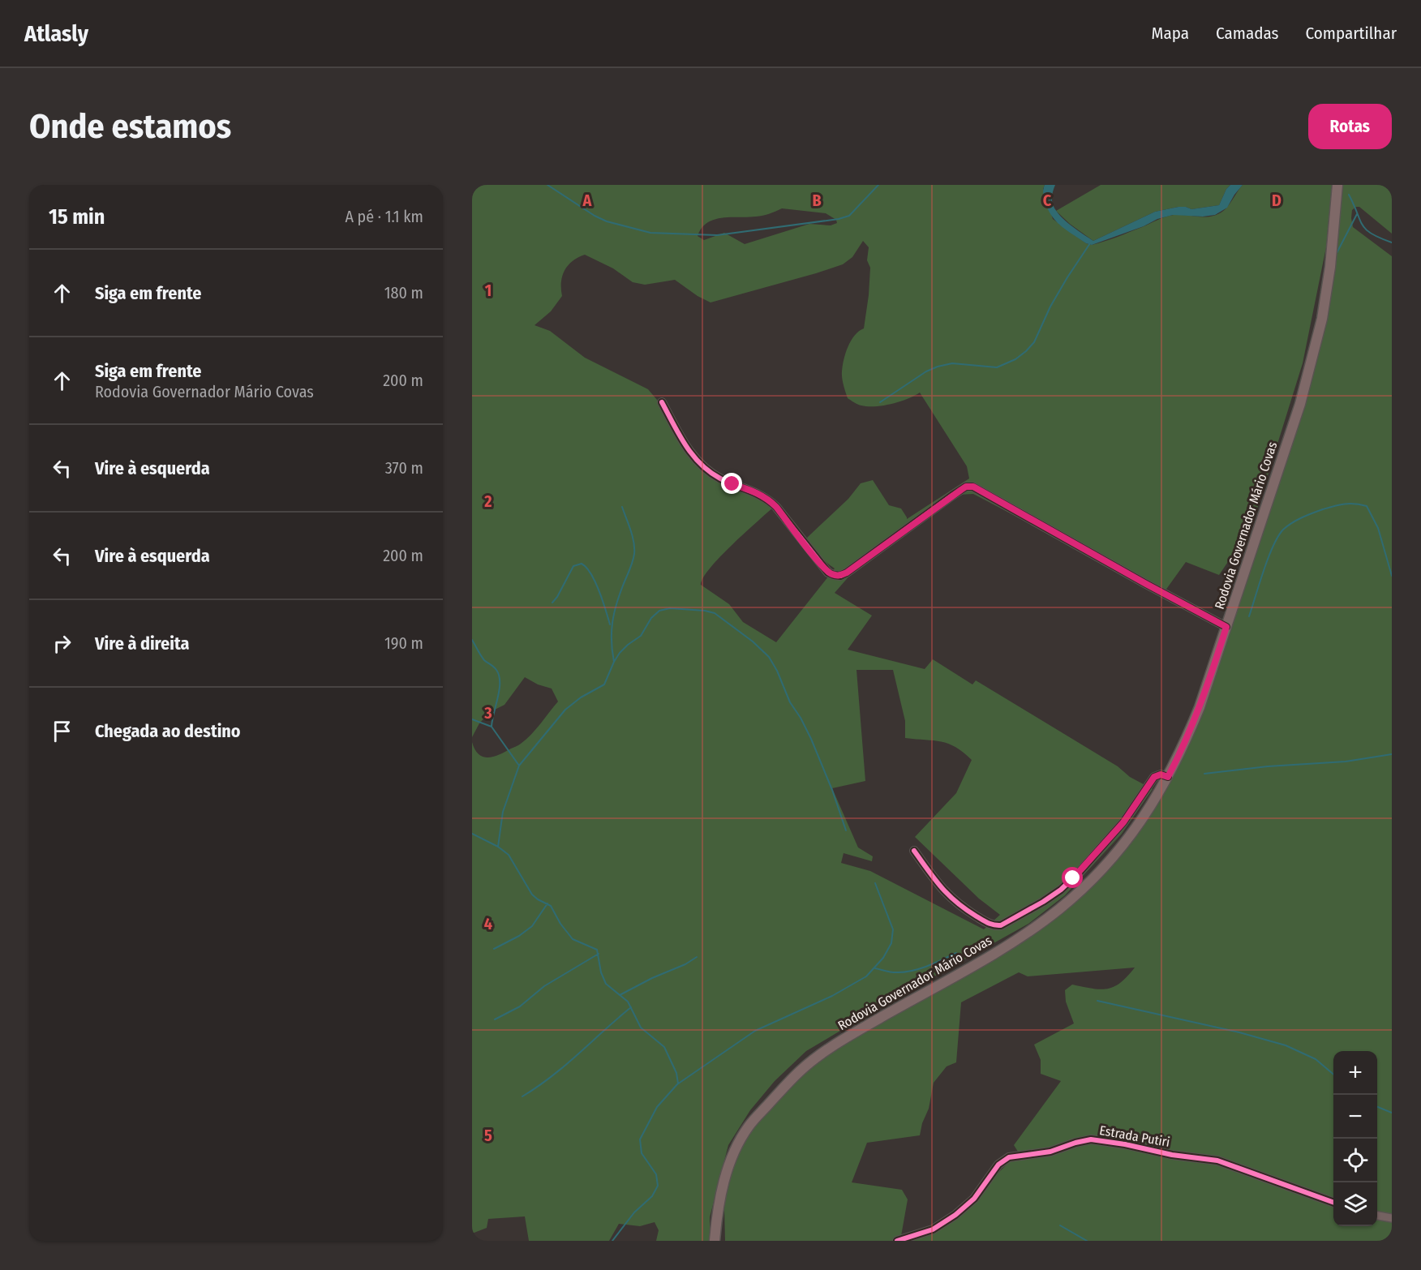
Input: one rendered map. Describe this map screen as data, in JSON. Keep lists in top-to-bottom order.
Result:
{
  "streets": {
    "main road": ["Rodovia Governador Mário Covas"],
    "street": ["Estrada Putiri"]
  },
  "page": {
    "header": "Atlasly",
    "nav": ["Mapa", "Camadas", "Compartilhar"],
    "buttons": "Rotas",
    "title": "Onde estamos",
    "heading": ["15 min", "A pé · 1.1 km"],
    "list": [
      ["Siga em frente", "180 m"],
      ["Siga em frente", "Rodovia Governador Mário Covas", "200 m"],
      ["Vire à esquerda", "370 m"],
      ["Vire à esquerda", "200 m"],
      ["Vire à direita", "190 m"],
      "Chegada ao destino"
    ],
    "map_buttons": ["+", "−"]
  },
  "grid": {
    "columns": [
      "A",
      "B",
      "C",
      "D"
    ],
    "rows": [
      "1",
      "2",
      "3",
      "4",
      "5"
    ]
  }
}
